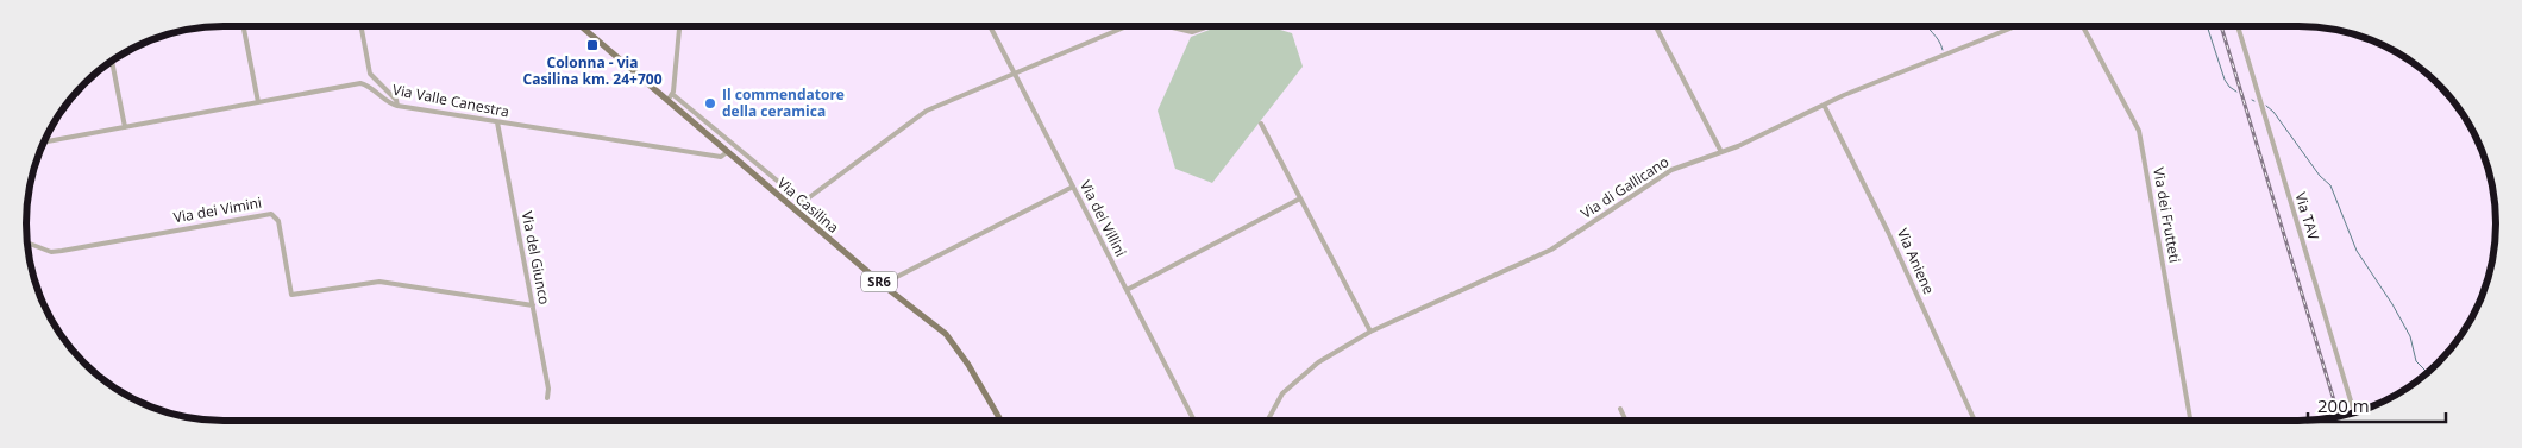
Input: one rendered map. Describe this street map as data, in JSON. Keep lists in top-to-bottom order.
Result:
{
  "streets": {
    "main road": ["Via Casilina", "SR6"],
    "street": [
      "Via Valle Canestra",
      "Via di Gallicano",
      "Via dei Vimini",
      "Via dei Frutteti",
      "Via TAV",
      "Via dei Villini",
      "Via del Giunco",
      "Via Aniene"
    ]
  },
  "crossings": [
    ["Via Valle Canestra", "Via Casilina"],
    ["Via Valle Canestra", "Via del Giunco"],
    ["Via di Gallicano", "Via Aniene"],
    ["Via dei Vimini", "Via del Giunco"]
  ],
  "places": {
    "transit": ["Colonna - via Casilina km. 24+700"],
    "other": ["Il commendatore della ceramica"]
  },
  "scale_bar": "200 m"
}
